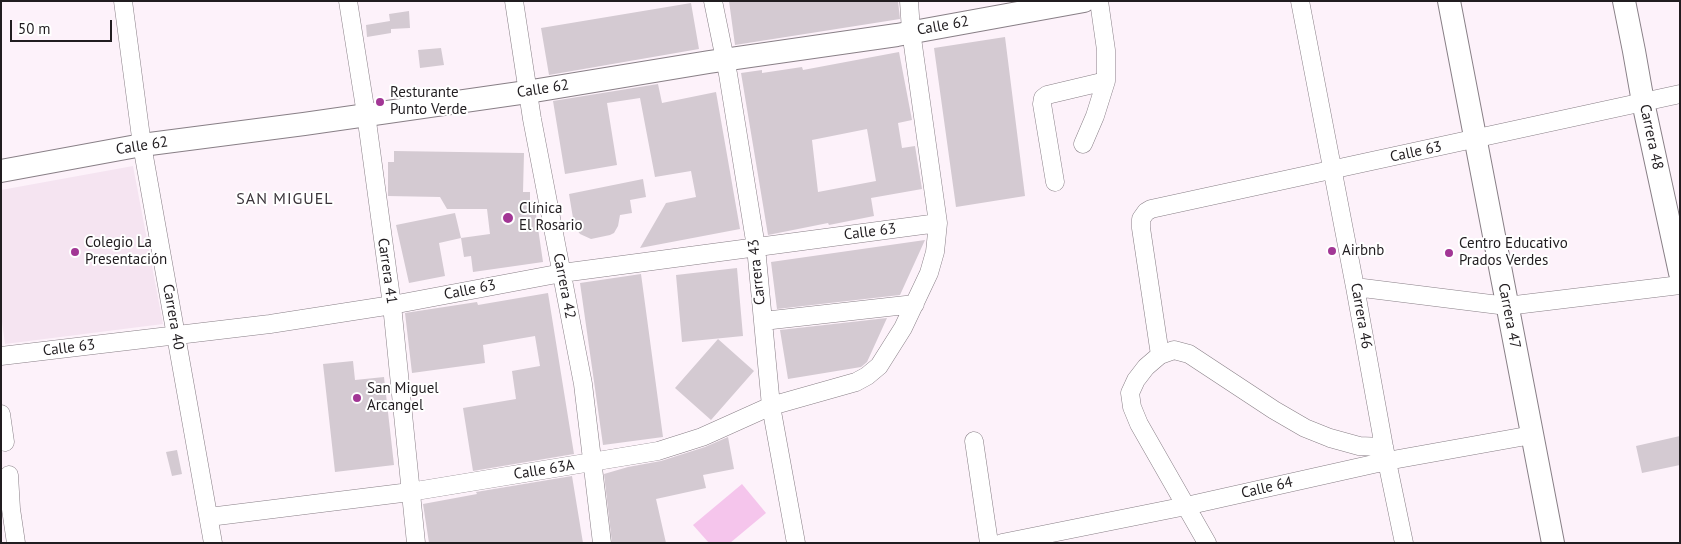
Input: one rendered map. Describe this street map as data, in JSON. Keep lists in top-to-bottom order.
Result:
{
  "streets": {
    "main road": ["Calle 62", "Carrera 48", "Carrera 47"],
    "street": [
      "Calle 63",
      "Carrera 41",
      "Carrera 43",
      "Carrera 42",
      "Carrera 46",
      "Carrera 40",
      "Calle 63A",
      "Calle 64"
    ]
  },
  "crossings": [
    ["Calle 62", "Carrera 41"],
    ["Calle 62", "Carrera 43"],
    ["Calle 62", "Carrera 42"],
    ["Calle 62", "Carrera 40"],
    ["Carrera 48", "Calle 63"],
    ["Calle 63", "Carrera 41"],
    ["Calle 63", "Carrera 43"],
    ["Calle 63", "Carrera 42"],
    ["Calle 63", "Carrera 46"],
    ["Calle 63", "Carrera 47"],
    ["Calle 63", "Carrera 40"],
    ["Carrera 41", "Calle 63A"],
    ["Carrera 43", "Calle 63A"],
    ["Carrera 42", "Calle 63A"],
    ["Carrera 46", "Calle 64"],
    ["Carrera 47", "Calle 64"],
    ["Carrera 40", "Calle 63A"]
  ],
  "districts": ["SAN MIGUEL"],
  "places": [
    "Resturante Punto Verde",
    "Clínica El Rosario",
    "Airbnb",
    "Colegio La Presentación",
    "Centro Educativo Prados Verdes",
    "San Miguel Arcangel"
  ],
  "scale_bar": "50 m"
}
